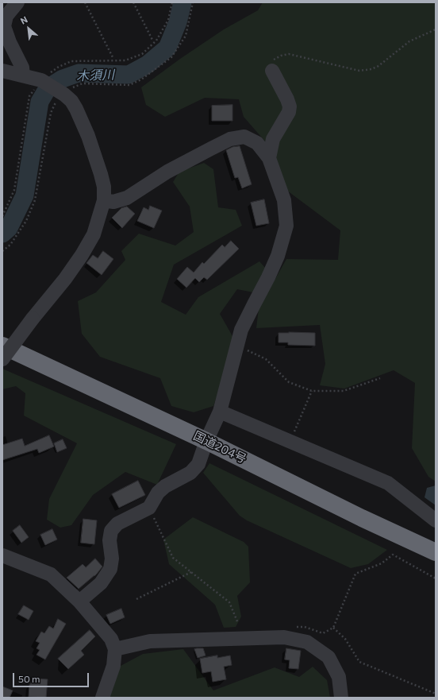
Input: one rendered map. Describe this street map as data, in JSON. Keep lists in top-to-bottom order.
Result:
{
  "streets": {
    "highway": ["国道204号"]
  },
  "water": ["木須川"],
  "scale_bar": "50 m",
  "north": "top left"
}
